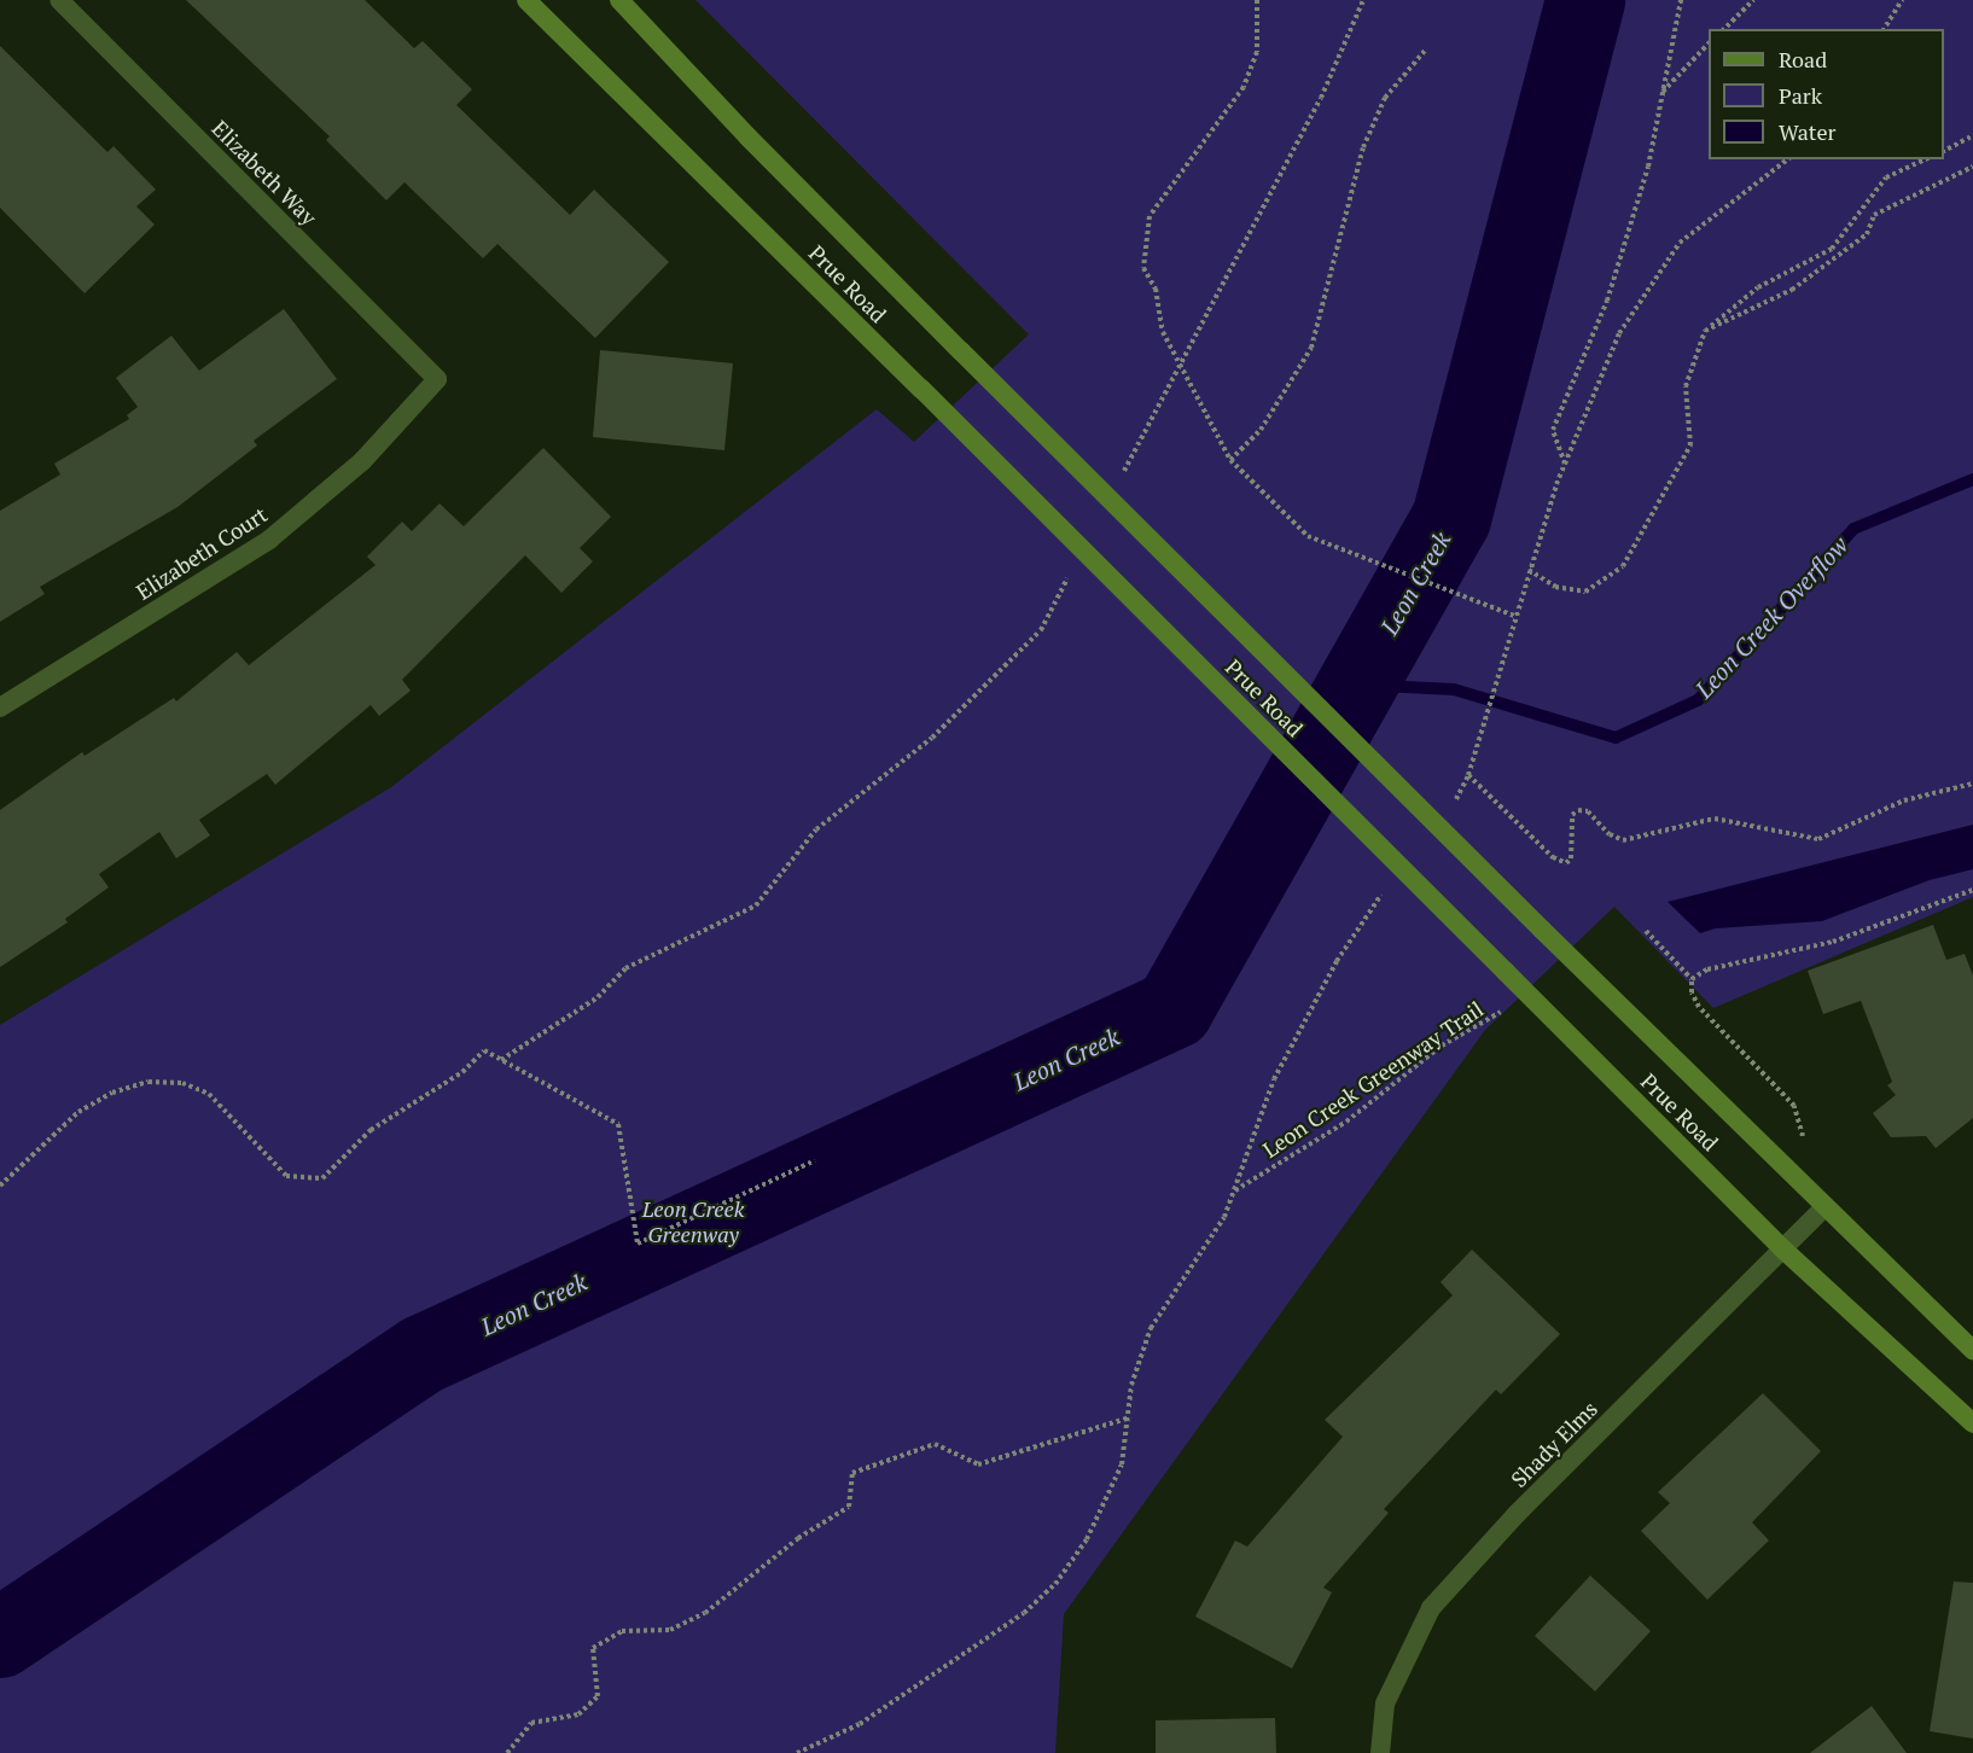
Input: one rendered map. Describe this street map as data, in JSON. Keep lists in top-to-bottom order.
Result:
{
  "streets": {
    "main road": ["Prue Road"],
    "street": ["Elizabeth Way", "Elizabeth Court", "Shady Elms"],
    "path": ["Leon Creek Greenway Trail"]
  },
  "crossings": [
    ["Elizabeth Way", "Elizabeth Court"],
    ["Prue Road", "Leon Creek Greenway Trail"],
    ["Prue Road", "Shady Elms"]
  ],
  "water": ["Leon Creek", "Leon Creek Overflow"],
  "parks": ["Leon Creek Greenway"],
  "legend": ["Road", "Park", "Water"]
}
